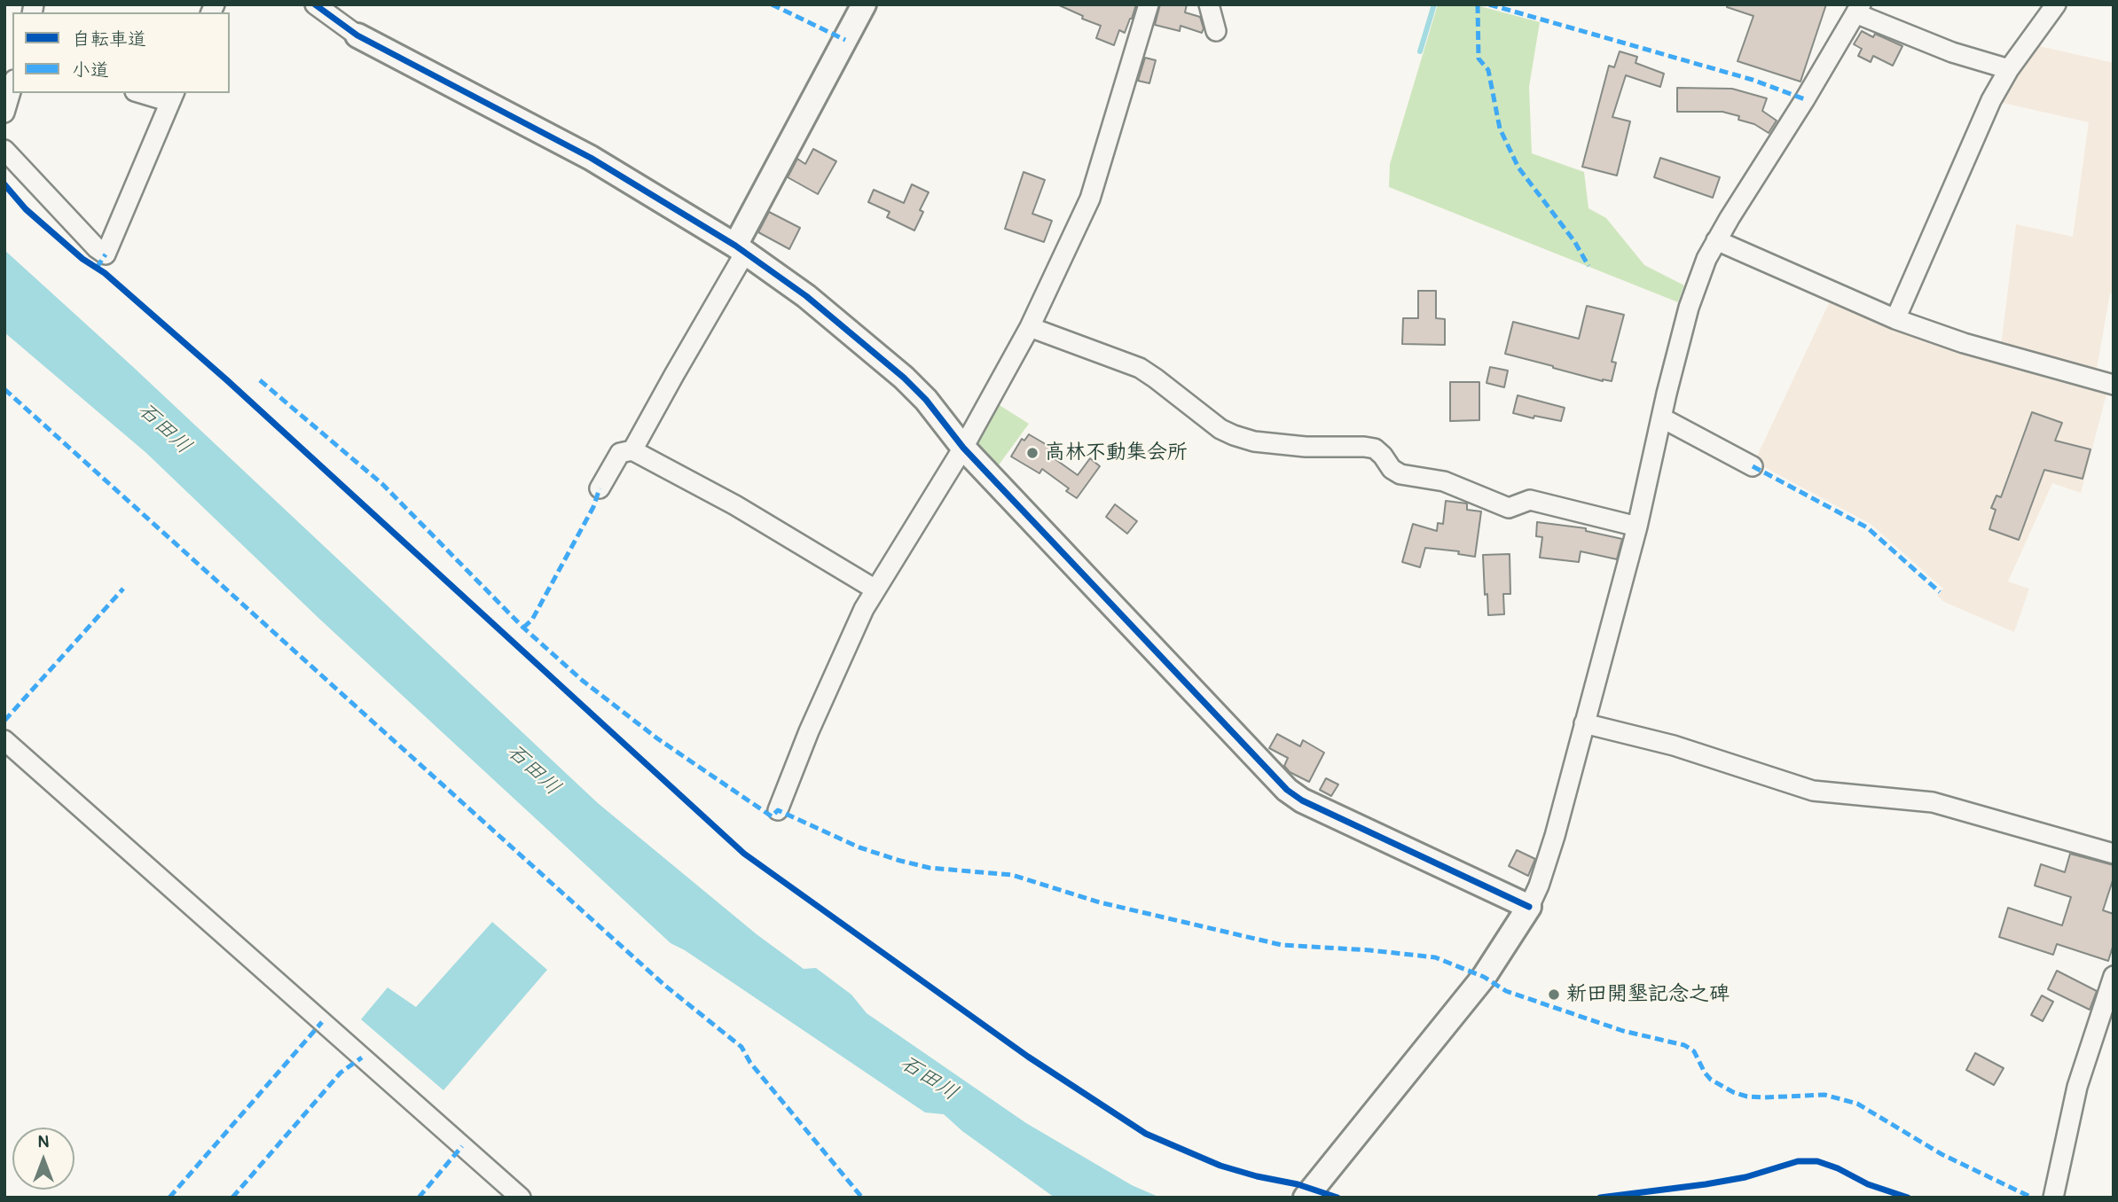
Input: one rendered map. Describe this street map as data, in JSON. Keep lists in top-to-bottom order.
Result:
{
  "water": ["石田川"],
  "places": ["高林不動集会所", "新田開墾記念之碑"],
  "legend": ["自転車道", "小道"],
  "north": "top"
}
